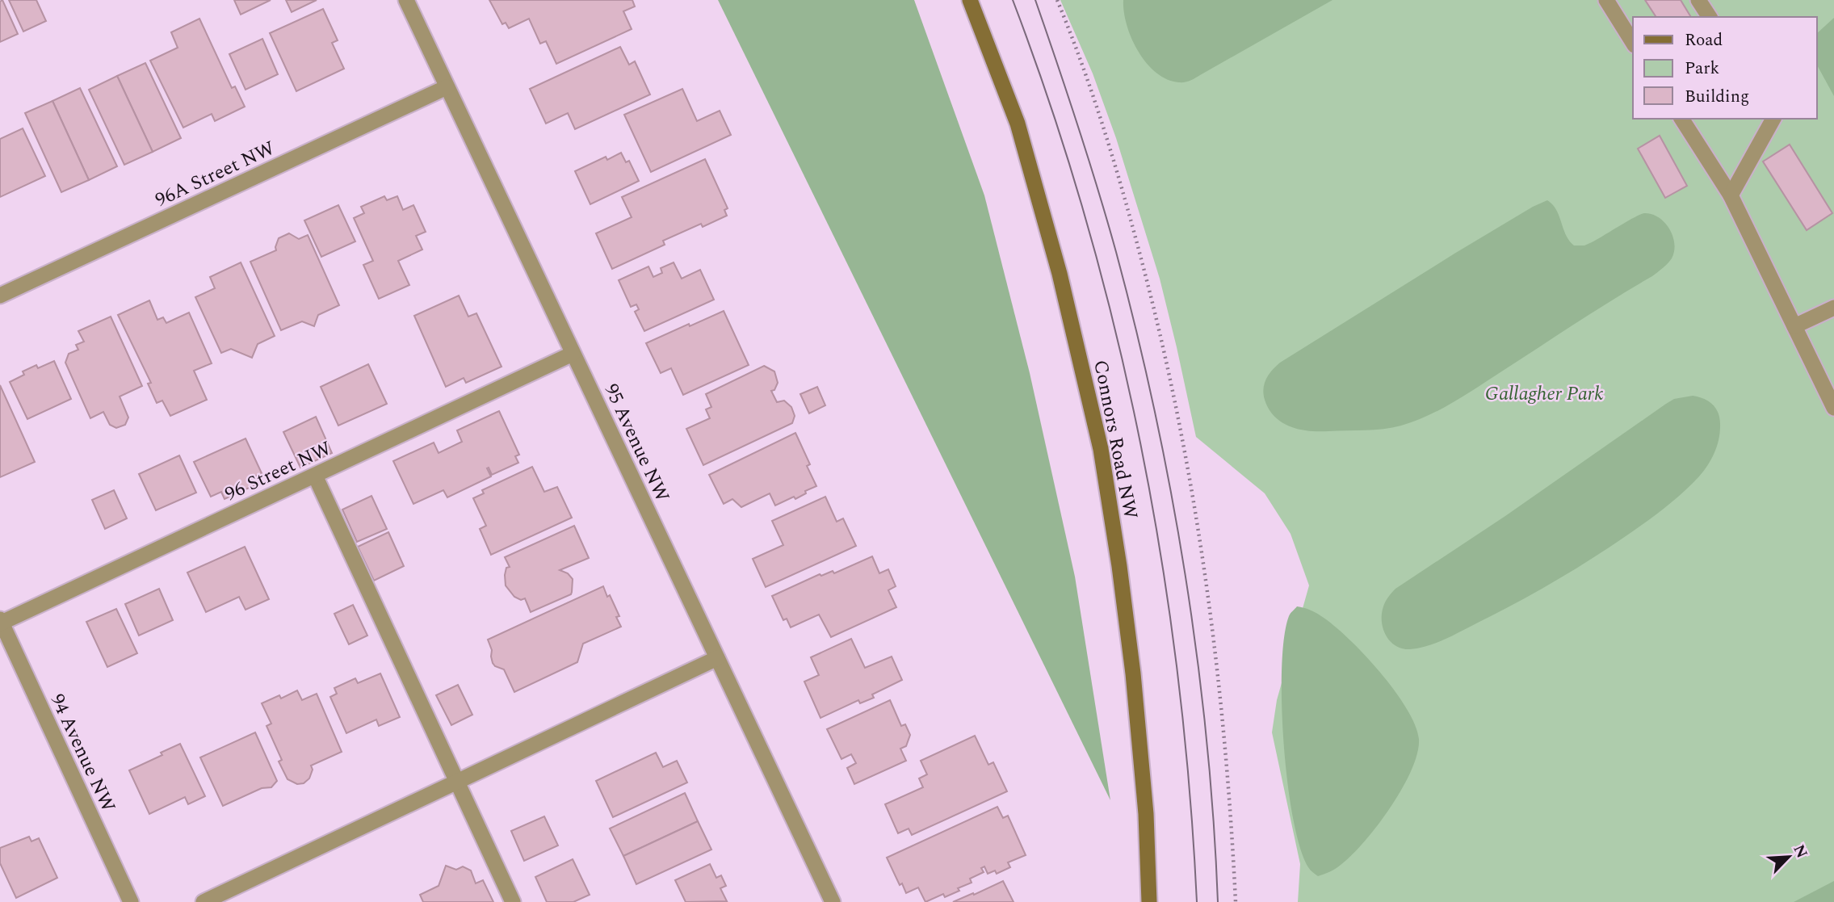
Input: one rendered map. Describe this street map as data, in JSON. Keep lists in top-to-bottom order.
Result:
{
  "streets": {
    "main road": ["Connors Road NW"],
    "street": [
      "96A Street NW",
      "95 Avenue NW",
      "96 Street NW",
      "94 Avenue NW"
    ]
  },
  "crossings": [
    ["96A Street NW", "95 Avenue NW"],
    ["95 Avenue NW", "96 Street NW"],
    ["96 Street NW", "94 Avenue NW"]
  ],
  "parks": ["Gallagher Park"],
  "legend": ["Road", "Park", "Building"],
  "north": "top right"
}
